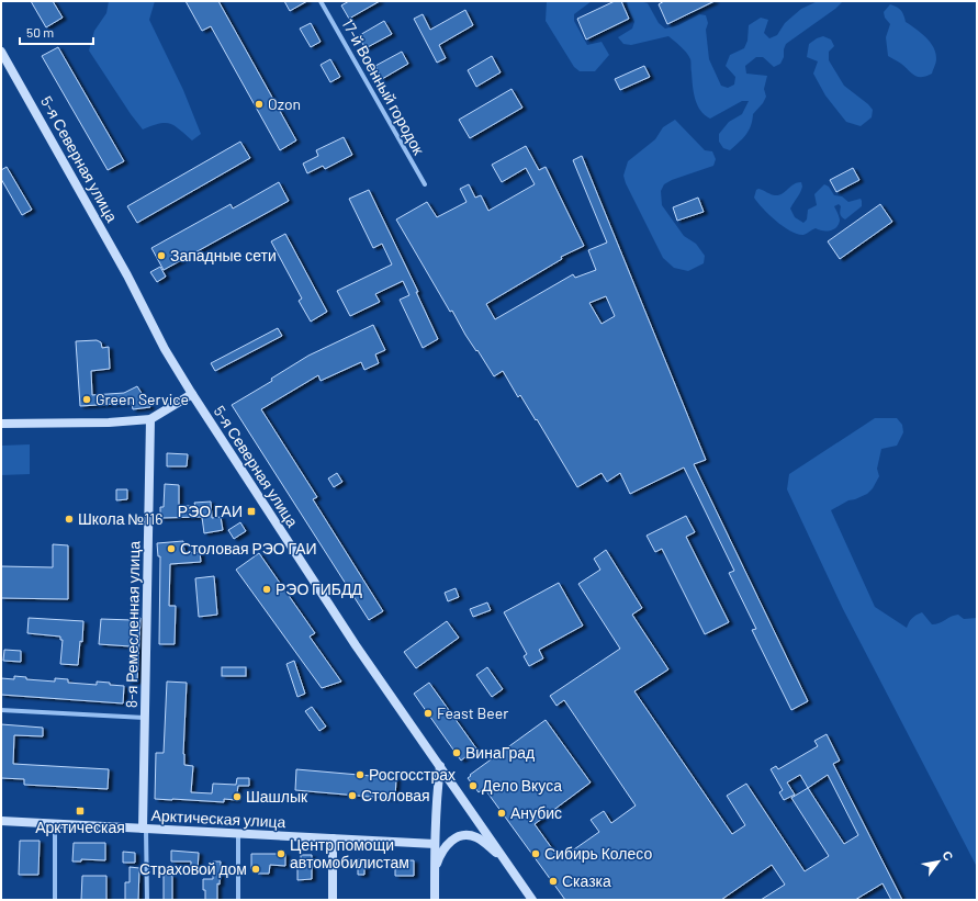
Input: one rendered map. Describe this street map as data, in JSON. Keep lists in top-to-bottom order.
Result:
{
  "streets": {
    "main road": ["5-я Северная улица", "8-я Ремесленная улица", "Арктическая улица"],
    "street": ["17-й Военный городок"]
  },
  "crossings": [
    ["8-я Ремесленная улица", "Арктическая улица"]
  ],
  "places": {
    "other": [
      "Ozon",
      "Западные сети",
      "Green Service",
      "Школа №116",
      "Столовая РЭО ГАИ",
      "РЭО ГИБДД",
      "Feast Beer",
      "ВинаГрад",
      "Росгосстрах",
      "Дело Вкуса",
      "Столовая",
      "Шашлык",
      "Анубис",
      "Центр помощи автомобилистам",
      "Сибирь Колесо",
      "Страховой дом",
      "Сказка"
    ],
    "transit": ["РЭО ГАИ", "Арктическая"]
  },
  "scale_bar": "50 m",
  "north": "top right"
}
